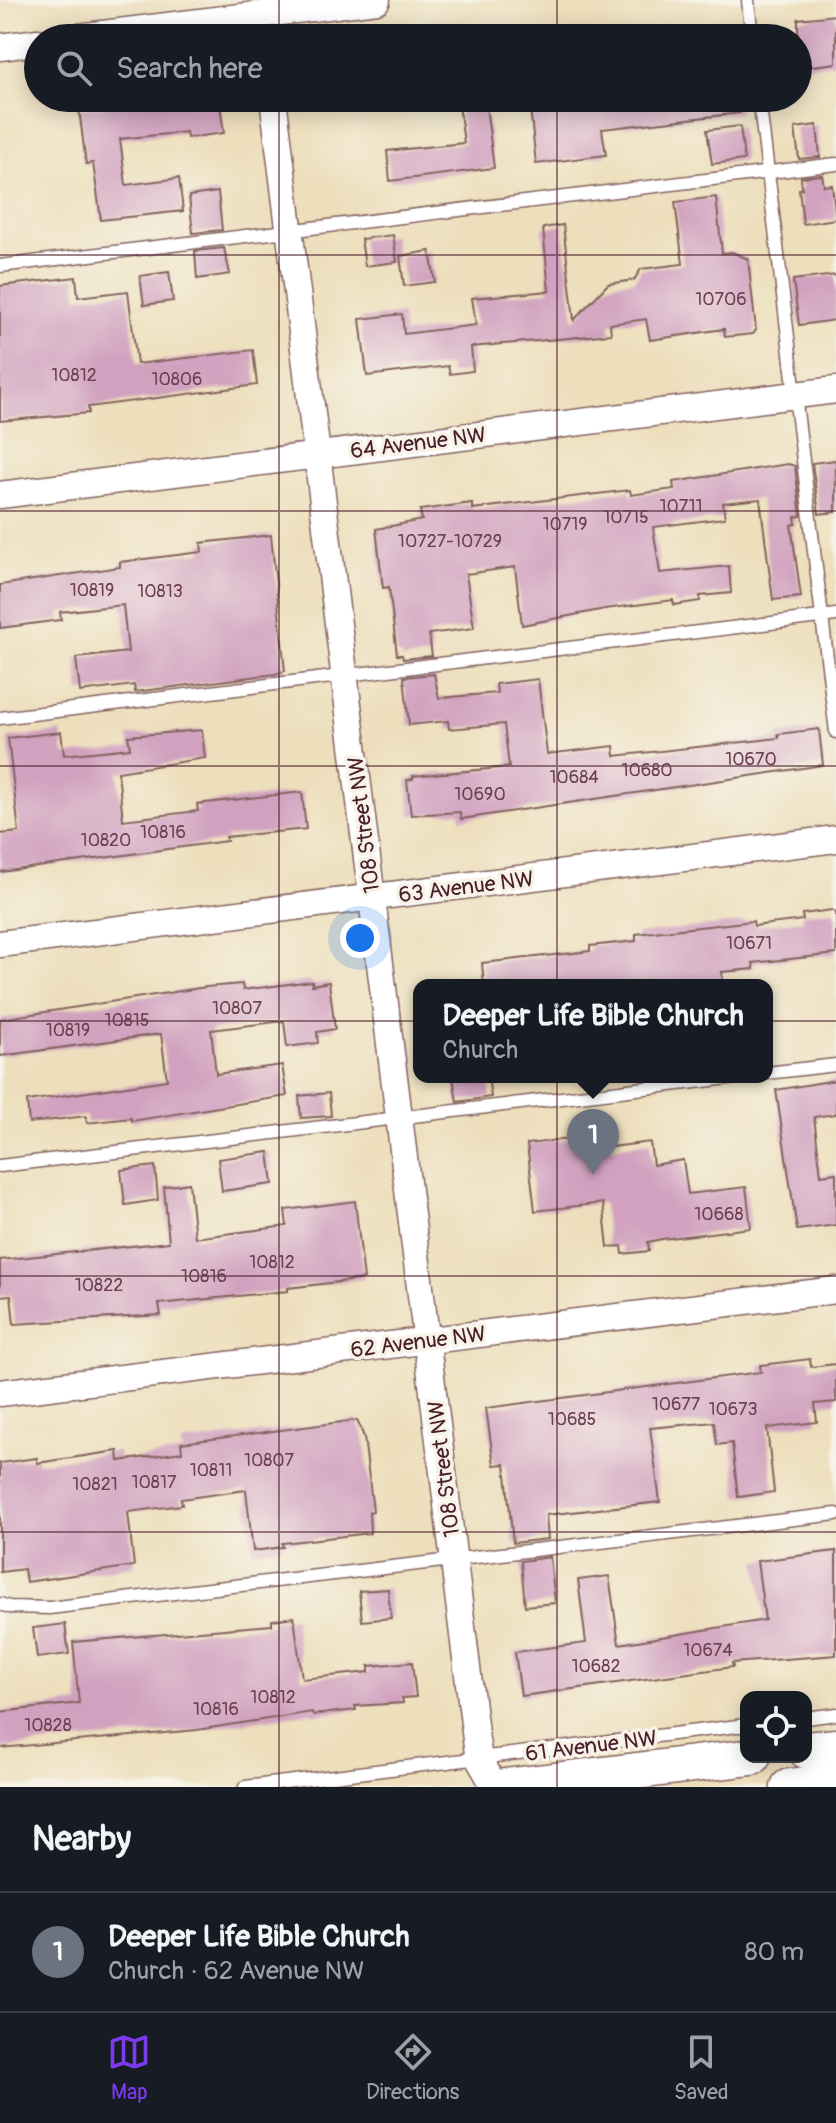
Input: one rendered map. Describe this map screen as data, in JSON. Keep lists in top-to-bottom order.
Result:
{
  "streets": {
    "main road": ["61 Avenue NW"],
    "street": [
      "64 Avenue NW",
      "108 Street NW",
      "63 Avenue NW",
      "62 Avenue NW"
    ]
  },
  "crossings": [
    ["64 Avenue NW", "108 Street NW"],
    ["108 Street NW", "63 Avenue NW"],
    ["108 Street NW", "62 Avenue NW"],
    ["108 Street NW", "61 Avenue NW"]
  ],
  "house_numbers": [
    "10706",
    "10812",
    "10806",
    "10711",
    "10715",
    "10719",
    "10727-10729",
    "10819",
    "10813",
    "10670",
    "10680",
    "10684",
    "10690",
    "10816",
    "10820",
    "10671",
    "10807",
    "10815",
    "10819",
    "10668",
    "10812",
    "10816",
    "10822",
    "10677",
    "10673",
    "10685",
    "10807",
    "10811",
    "10817",
    "10821",
    "10674",
    "10682",
    "10812",
    "10816",
    "10828"
  ],
  "page": {
    "search": "Search here",
    "popup": ["Deeper Life Bible Church", "Church"],
    "pins": "1",
    "heading": "Nearby",
    "list": [
      {
        "mark": "1",
        "name": "Deeper Life Bible Church",
        "note": "Church · 62 Avenue NW",
        "value": "80 m"
      }
    ],
    "nav": ["Map", "Directions", "Saved"]
  }
}
